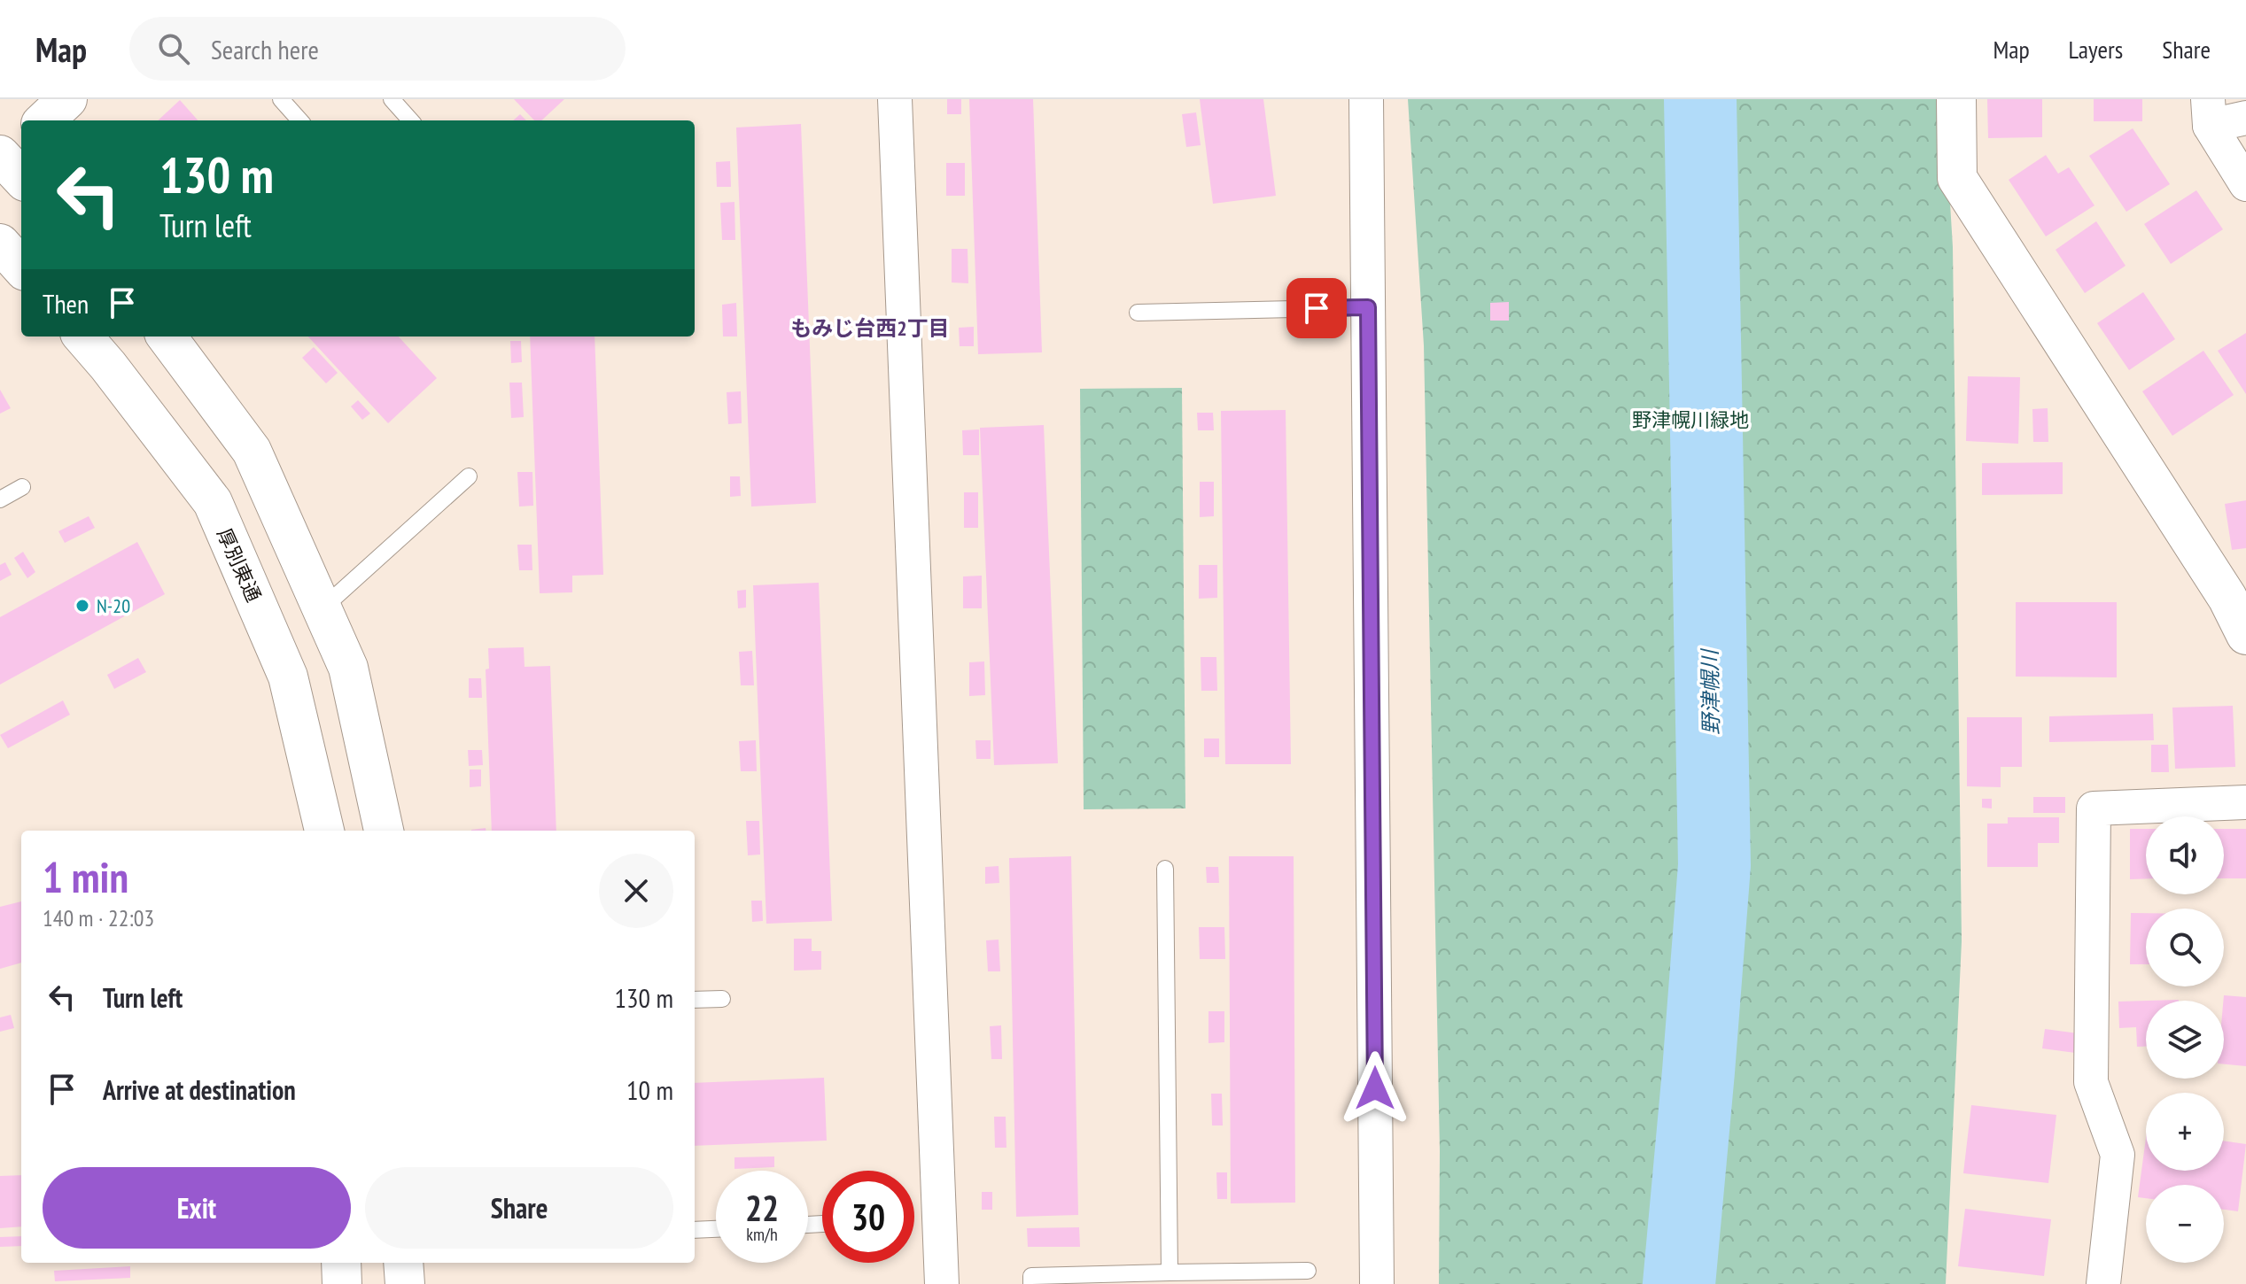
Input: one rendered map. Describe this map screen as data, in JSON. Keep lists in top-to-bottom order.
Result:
{
  "streets": {
    "street": ["厚別東通"]
  },
  "districts": ["もみじ台西2丁目"],
  "water": ["野津幌川"],
  "parks": ["野津幌川緑地"],
  "places": ["N-20"],
  "page": {
    "header": "Map",
    "search": "Search here",
    "nav": ["Map", "Layers", "Share"],
    "turn": ["130 m", "Turn left"],
    "then": "Then",
    "map_buttons": ["+", "−"],
    "heading": ["1 min", "140 m · 22:03"],
    "list": [
      {
        "name": "Turn left",
        "value": "130 m"
      },
      {
        "name": "Arrive at destination",
        "value": "10 m"
      }
    ],
    "buttons": ["Exit", "Share"],
    "speed": "22 km/h",
    "limit": "30"
  }
}
